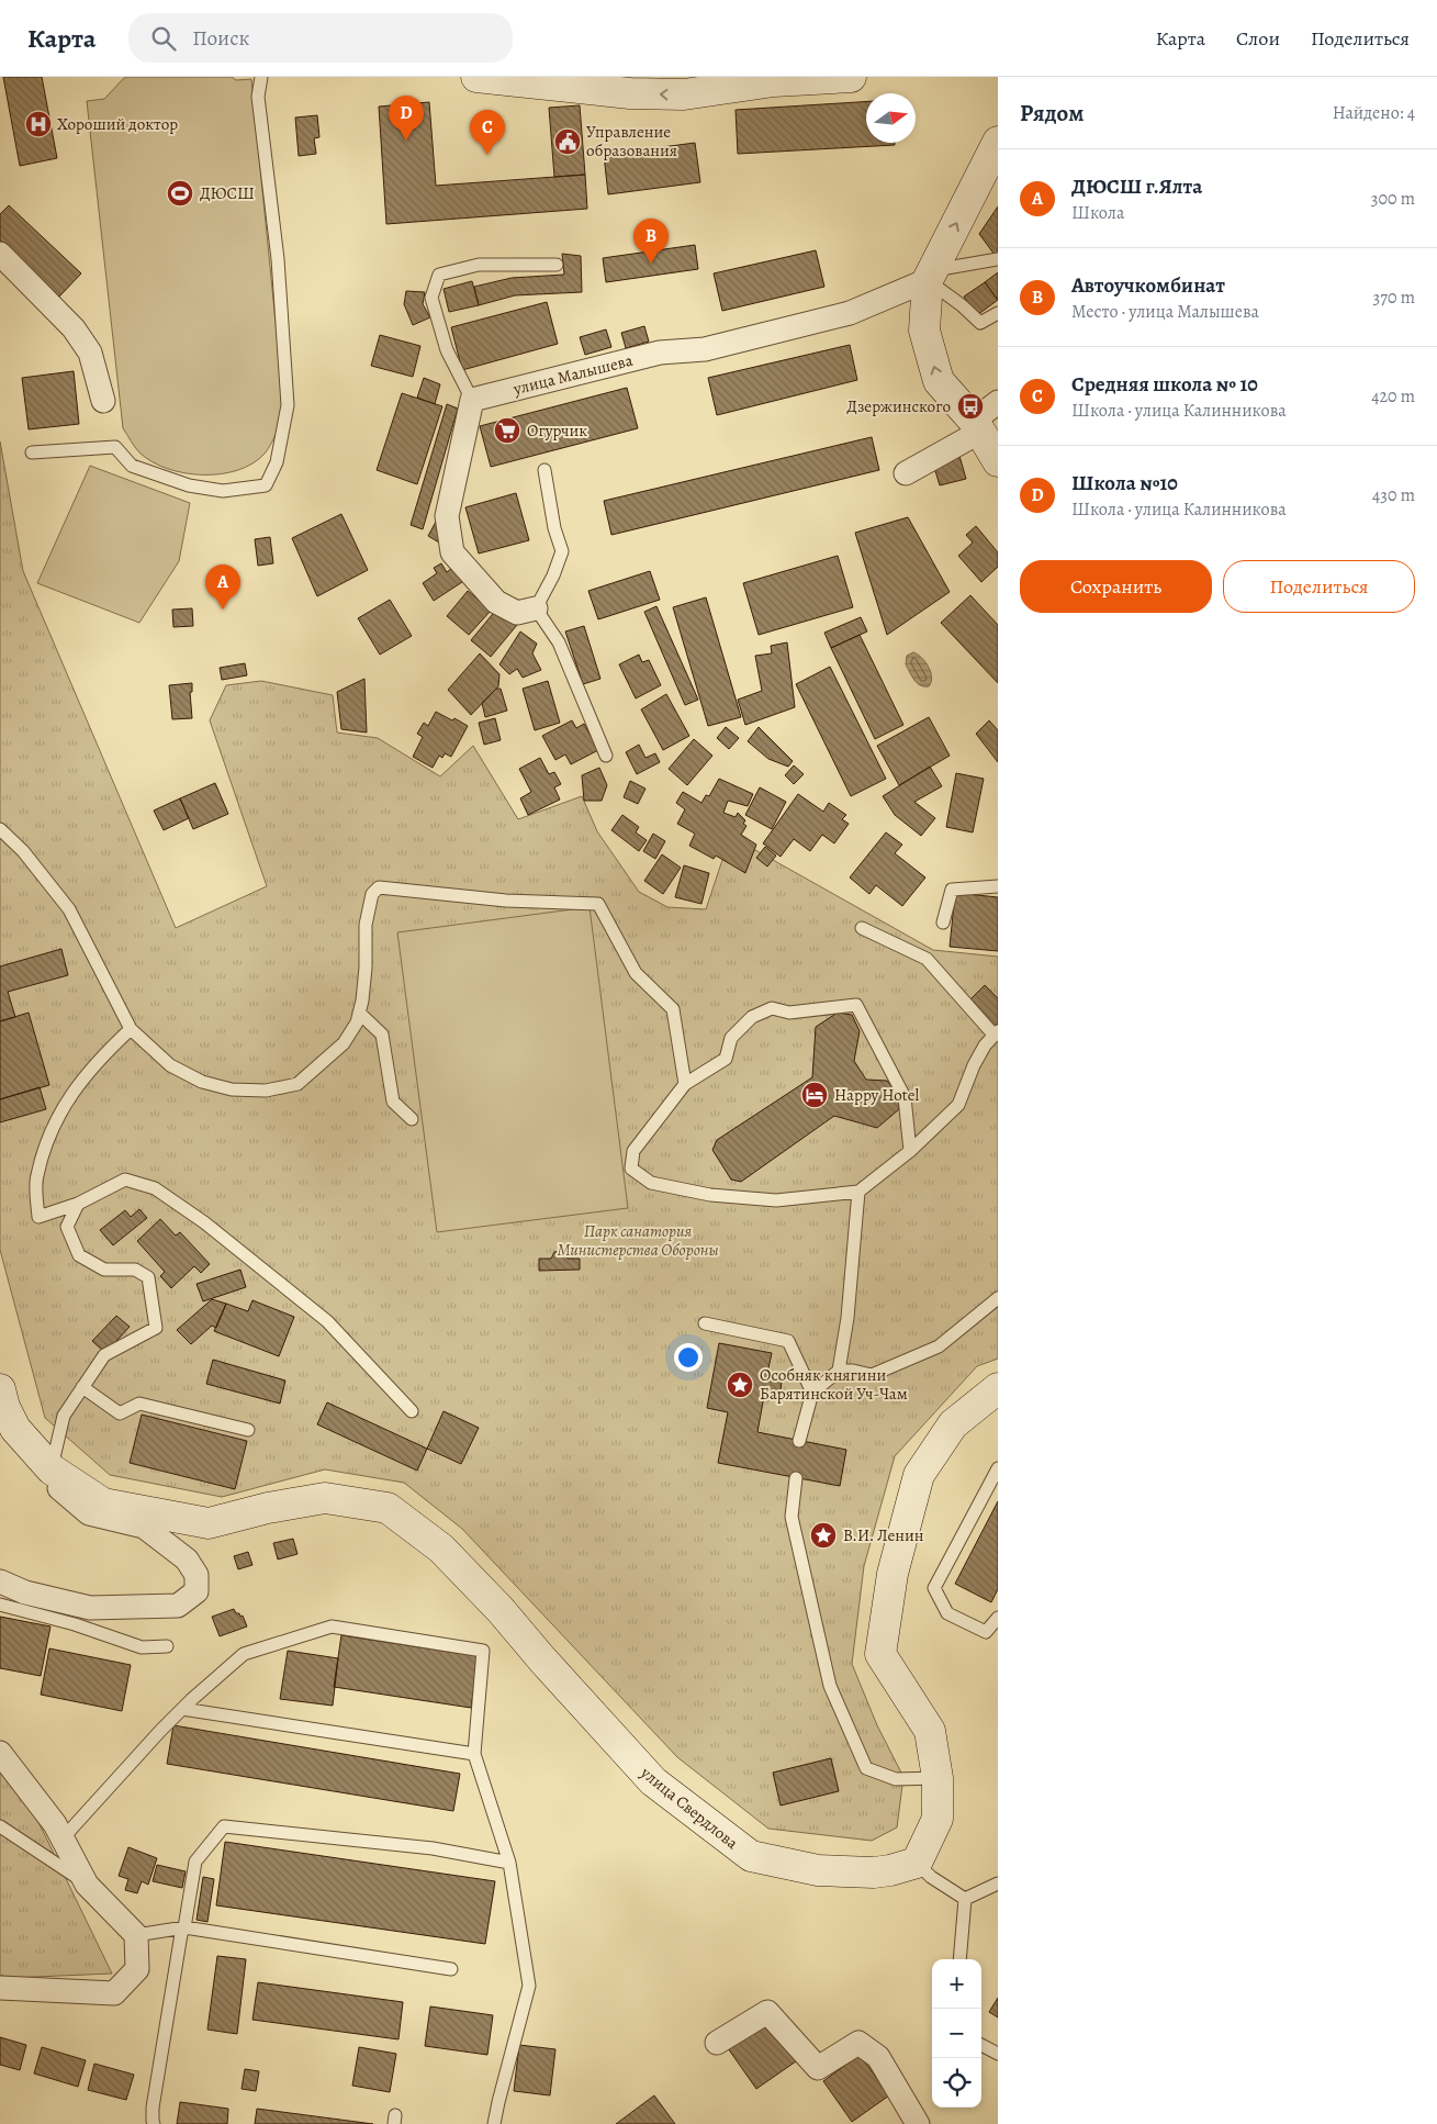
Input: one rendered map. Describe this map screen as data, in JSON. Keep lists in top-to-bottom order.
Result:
{
  "streets": {
    "main road": ["улица Свердлова"],
    "street": ["улица Малышева"]
  },
  "parks": ["Парк санатория Министерства Обороны"],
  "places": {
    "hospital": ["Хороший доктор"],
    "public building": ["Управление образования"],
    "sports": ["ДЮСШ"],
    "bus stop": ["Дзержинского"],
    "supermarket": ["Огурчик"],
    "hotel": ["Happy Hotel"],
    "place": ["Особняк княгини Барятинской Уч-Чам", "В.И. Ленин"]
  },
  "north": "right",
  "page": {
    "header": "Карта",
    "search": "Поиск",
    "nav": ["Карта", "Слои", "Поделиться"],
    "heading": ["Рядом", "Найдено: 4"],
    "pins": [
      "D",
      "C",
      "B",
      "A"
    ],
    "list": [
      {
        "mark": "A",
        "name": "ДЮСШ г.Ялта",
        "note": "Школа",
        "value": "300 m"
      },
      {
        "mark": "B",
        "name": "Автоучкомбинат",
        "note": "Место · улица Малышева",
        "value": "370 m"
      },
      {
        "mark": "C",
        "name": "Средняя школа № 10",
        "note": "Школа · улица Калинникова",
        "value": "420 m"
      },
      {
        "mark": "D",
        "name": "Школа №10",
        "note": "Школа · улица Калинникова",
        "value": "430 m"
      }
    ],
    "buttons": ["Сохранить", "Поделиться"],
    "map_buttons": ["+", "−"]
  }
}
